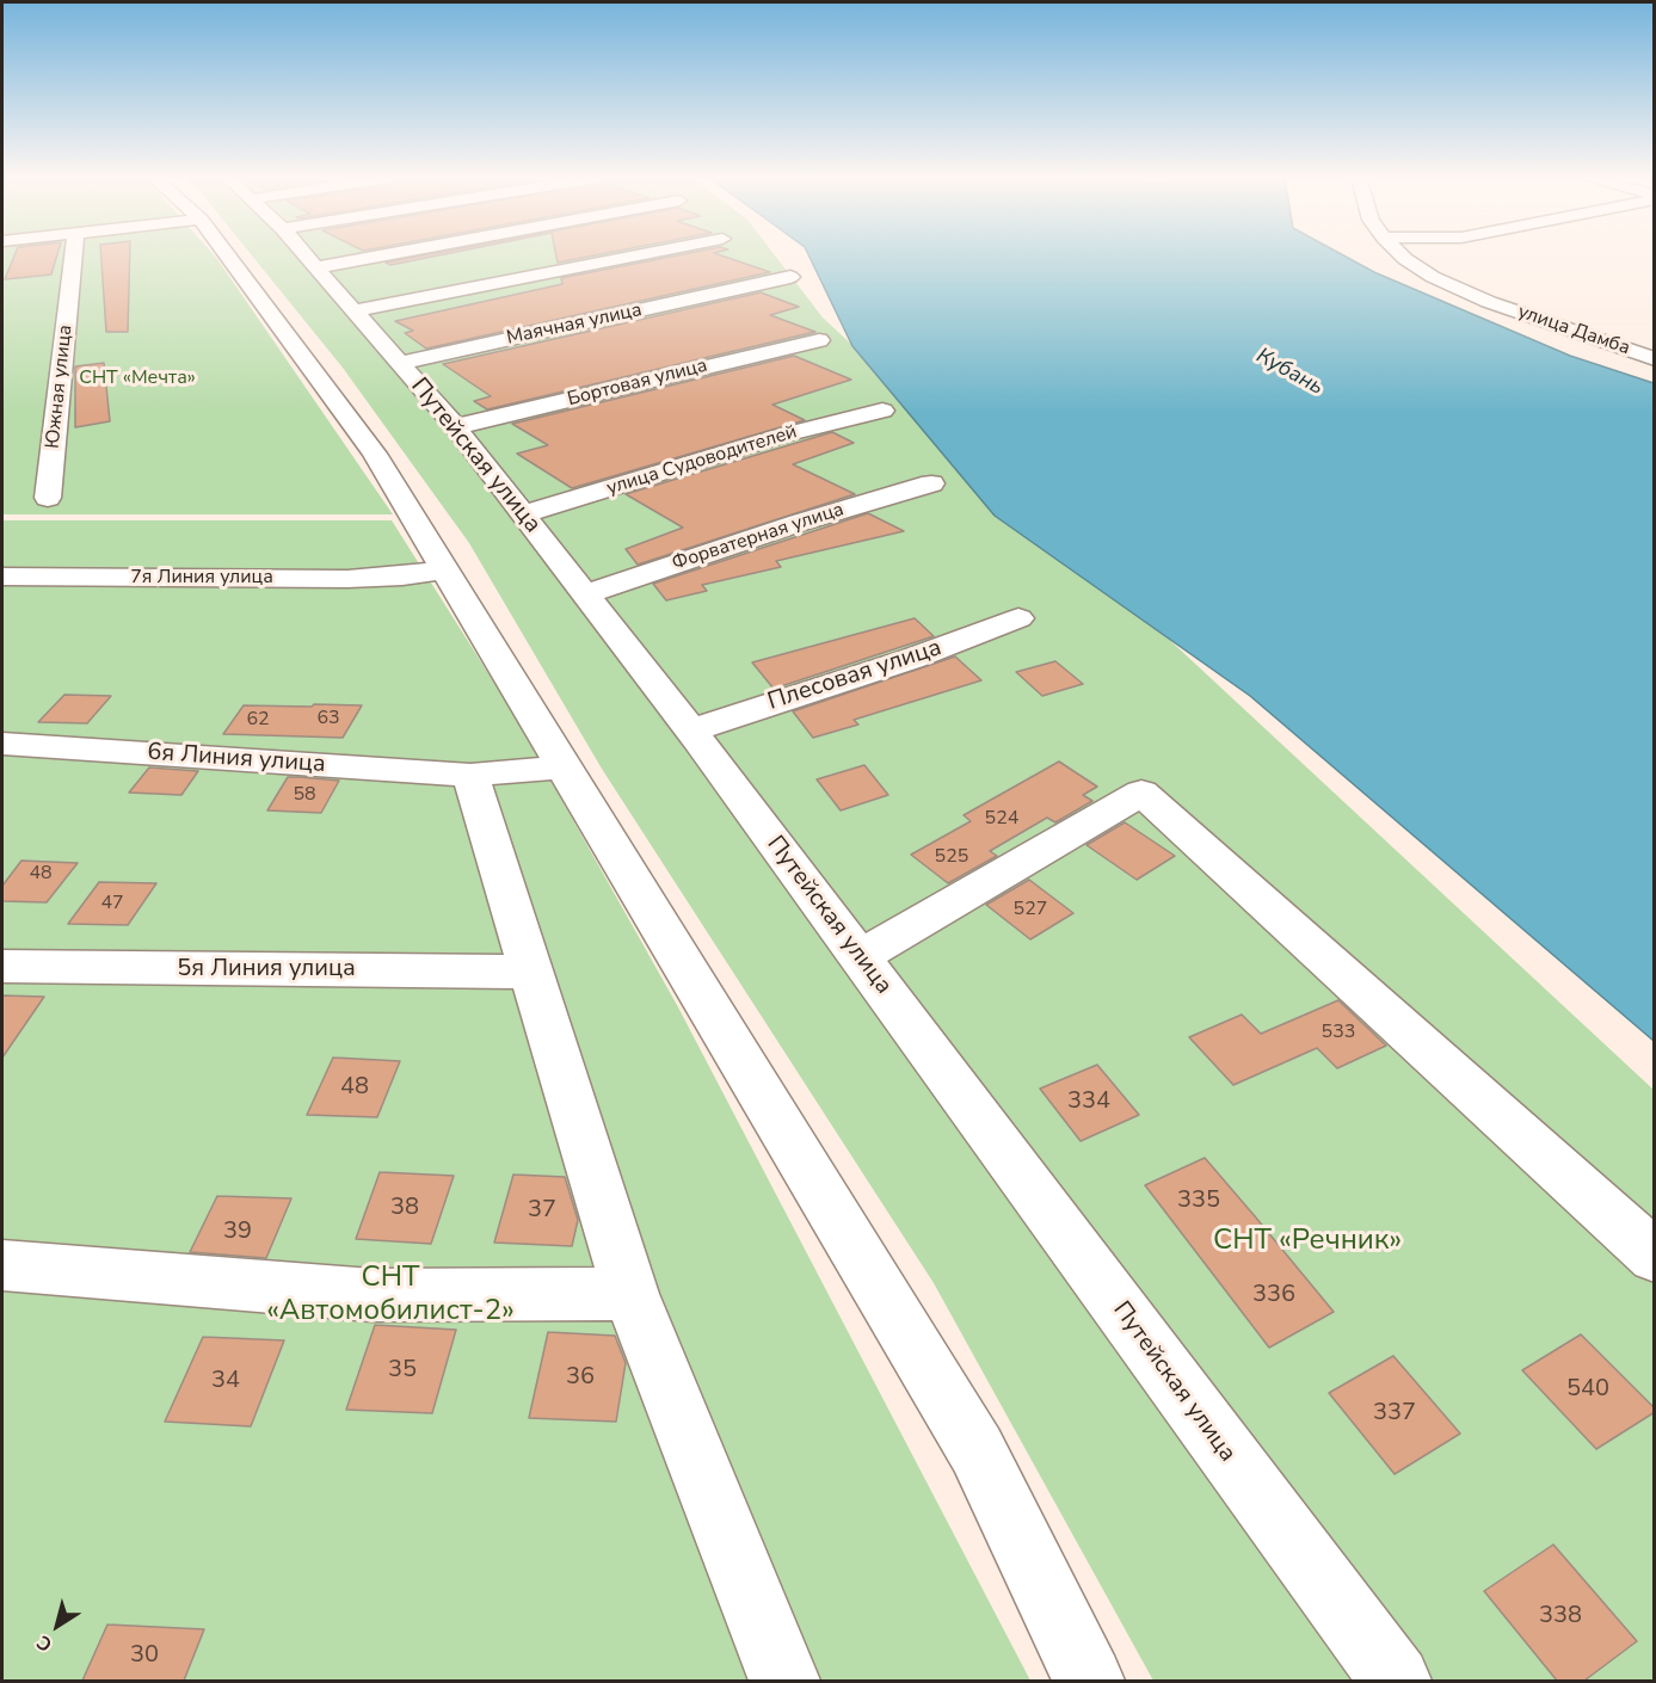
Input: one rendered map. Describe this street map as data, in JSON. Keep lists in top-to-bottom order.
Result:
{
  "streets": {
    "street": [
      "Маячная улица",
      "улица Дамба",
      "Бортовая улица",
      "Южная улица",
      "Путейская улица",
      "улица Судоводителей",
      "Форватерная улица",
      "7я Линия улица",
      "Плесовая улица",
      "6я Линия улица",
      "5я Линия улица"
    ]
  },
  "crossings": [
    ["Маячная улица", "Путейская улица"],
    ["Бортовая улица", "Путейская улица"],
    ["Путейская улица", "улица Судоводителей"],
    ["Путейская улица", "Форватерная улица"],
    ["Путейская улица", "Плесовая улица"]
  ],
  "water": ["Кубань"],
  "parks": ["СНТ «Мечта»", "СНТ «Речник»", "СНТ «Автомобилист-2»"],
  "house_numbers": [
    "63",
    "62",
    "58",
    "524",
    "525",
    "48",
    "47",
    "527",
    "533",
    "48",
    "334",
    "335",
    "38",
    "37",
    "39",
    "336",
    "35",
    "36",
    "34",
    "540",
    "337",
    "338",
    "30"
  ],
  "north": "bottom left"
}
